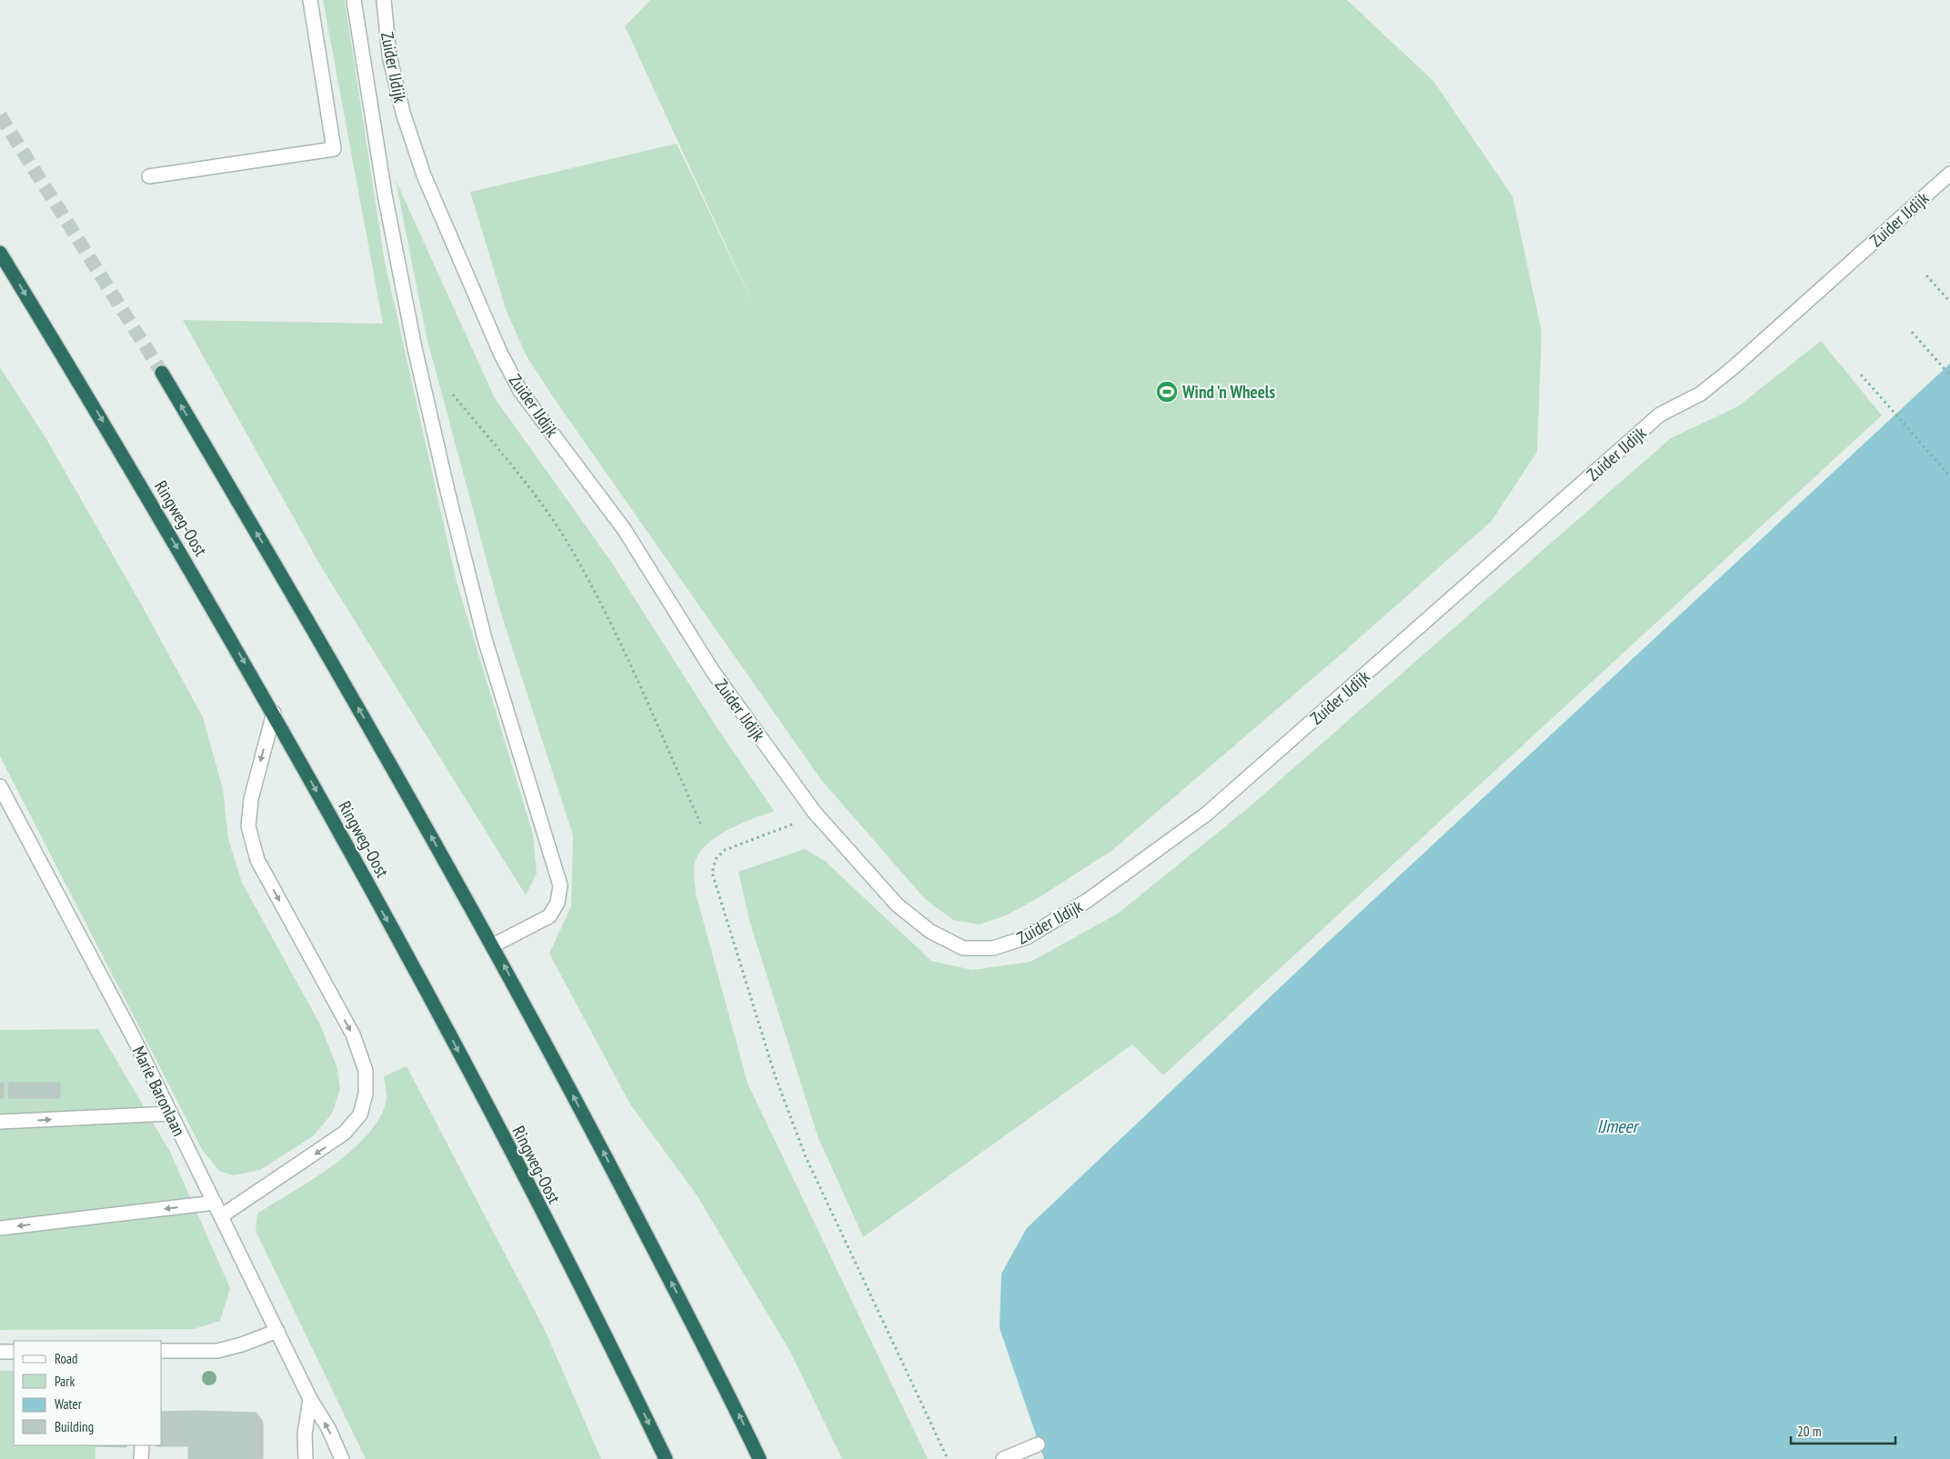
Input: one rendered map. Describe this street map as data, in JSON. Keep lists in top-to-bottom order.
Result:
{
  "streets": {
    "highway": ["Ringweg-Oost"],
    "street": ["Zuider IJdijk", "Marie Baronlaan"]
  },
  "water": ["IJmeer"],
  "places": {
    "sports": ["Wind 'n Wheels"]
  },
  "legend": [
    "Road",
    "Park",
    "Water",
    "Building"
  ],
  "scale_bar": "20 m"
}
